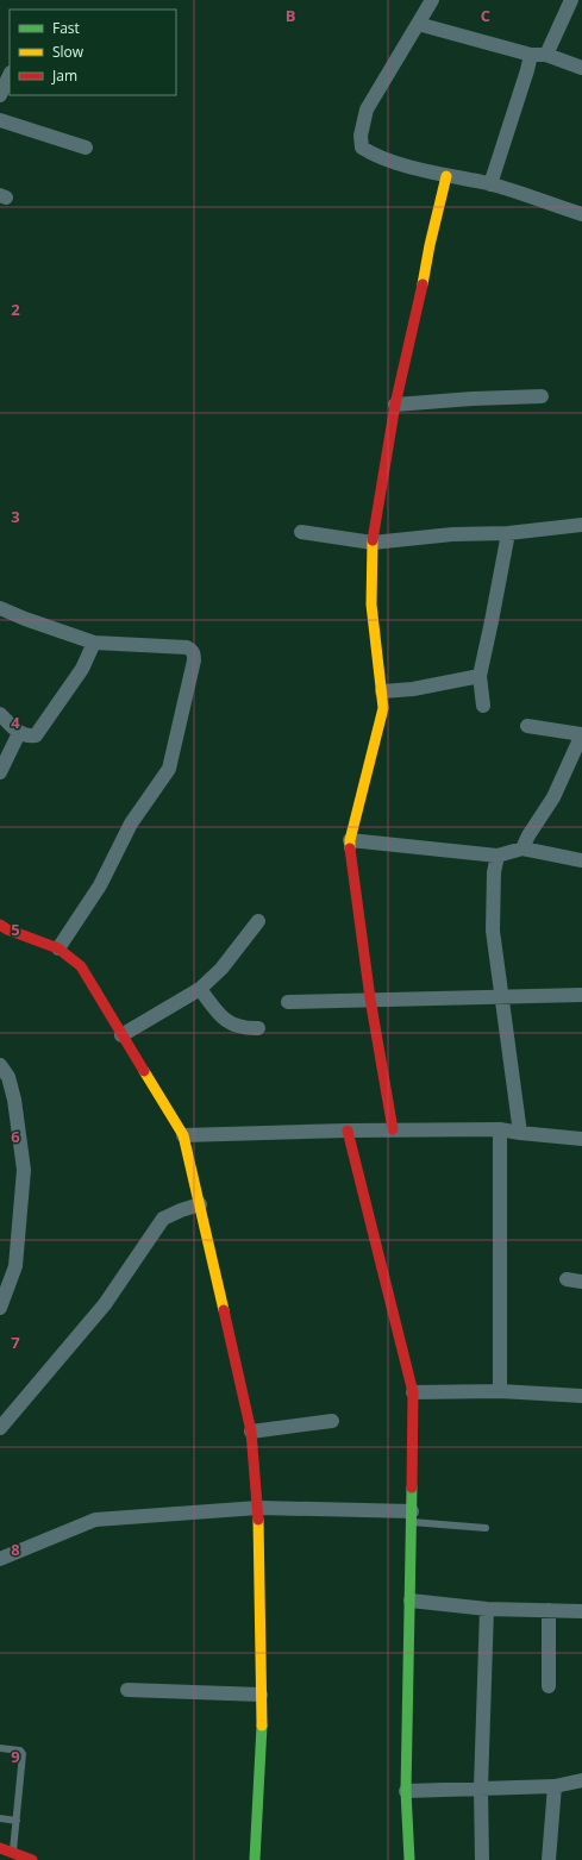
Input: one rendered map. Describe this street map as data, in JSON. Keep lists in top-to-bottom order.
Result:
{
  "legend": ["Fast", "Slow", "Jam"],
  "grid": {
    "columns": ["B", "C"],
    "rows": [
      "2",
      "3",
      "4",
      "5",
      "6",
      "7",
      "8",
      "9"
    ]
  }
}
